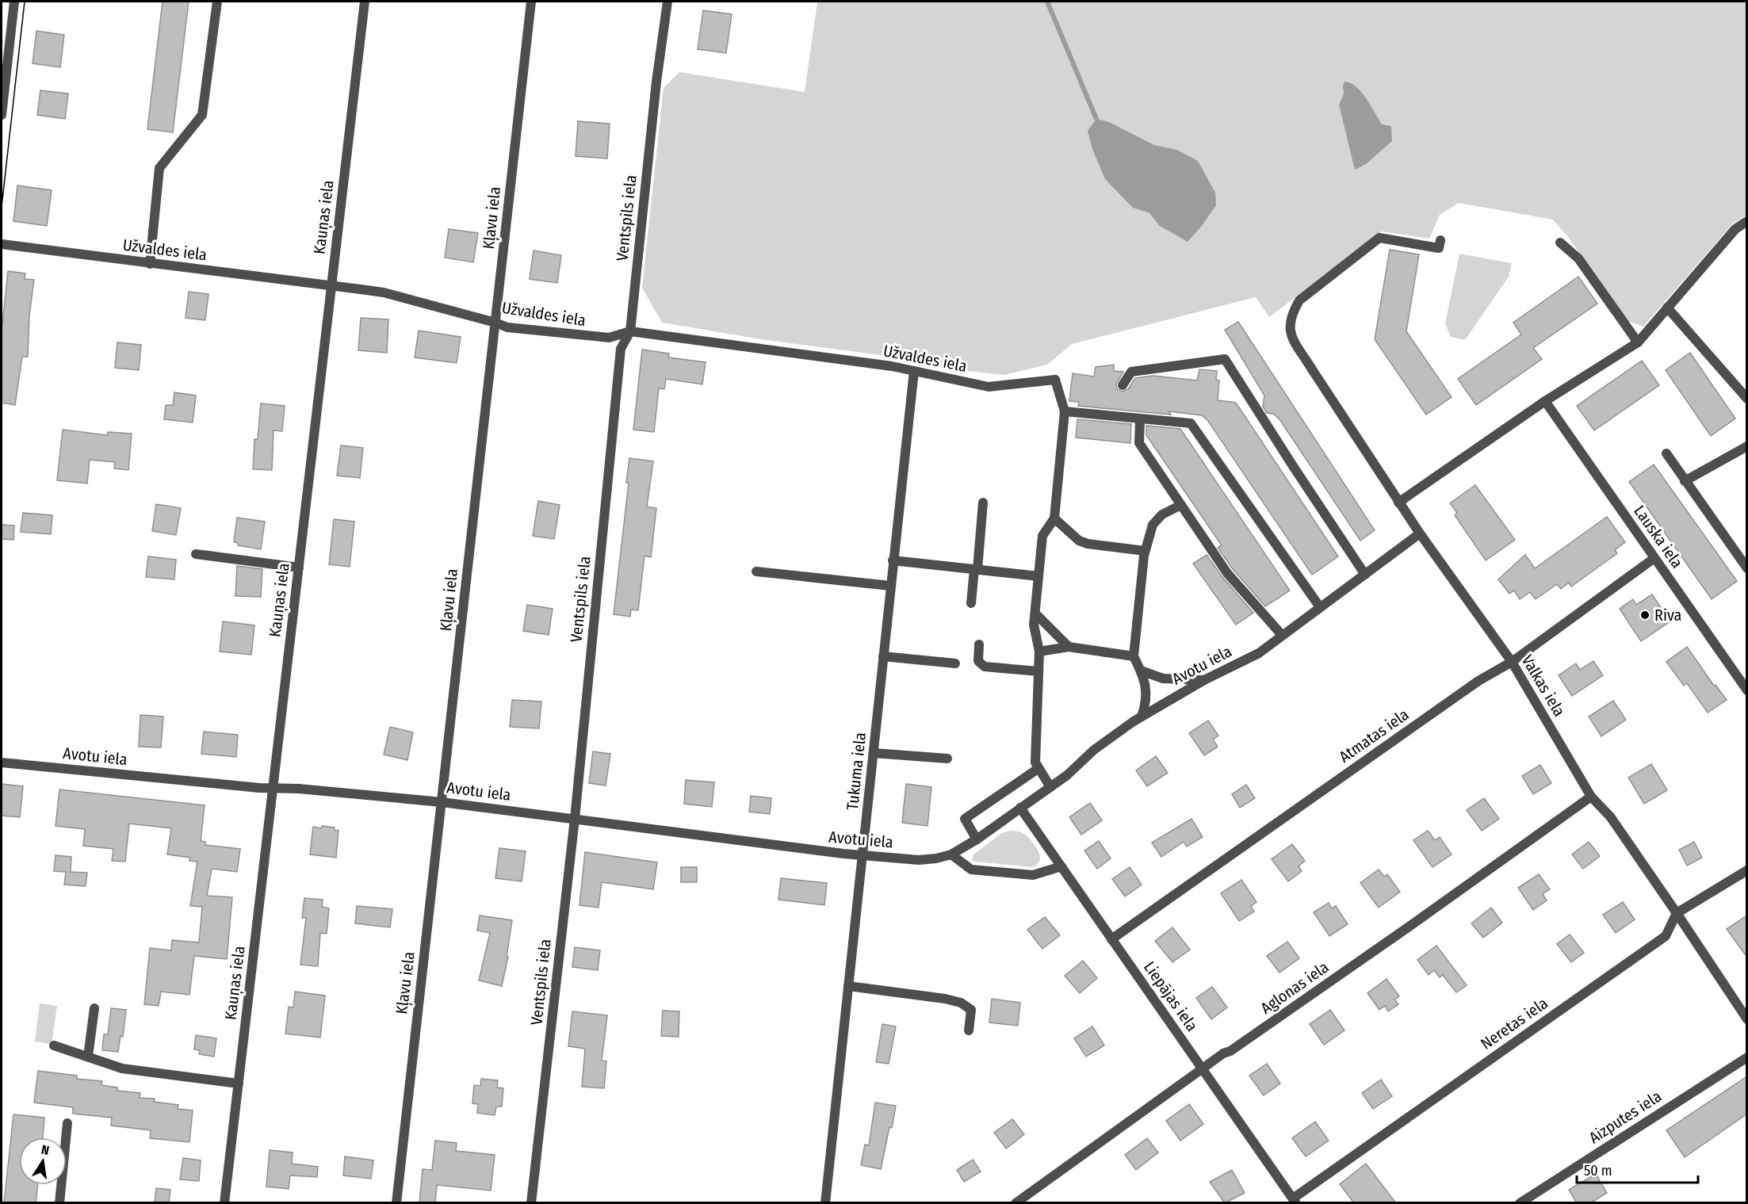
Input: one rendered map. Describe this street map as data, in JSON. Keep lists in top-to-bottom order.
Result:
{
  "streets": {
    "street": [
      "Kauņas iela",
      "Kļavu iela",
      "Ventspils iela",
      "Užvaldes iela",
      "Lauska iela",
      "Avotu iela",
      "Valkas iela",
      "Atmatas iela",
      "Tukuma iela",
      "Aglonas iela",
      "Liepājas iela",
      "Neretas iela",
      "Aizputes iela"
    ]
  },
  "crossings": [
    ["Kauņas iela", "Užvaldes iela"],
    ["Kauņas iela", "Avotu iela"],
    ["Kļavu iela", "Užvaldes iela"],
    ["Kļavu iela", "Avotu iela"],
    ["Ventspils iela", "Užvaldes iela"],
    ["Ventspils iela", "Avotu iela"],
    ["Užvaldes iela", "Tukuma iela"],
    ["Lauska iela", "Atmatas iela"],
    ["Avotu iela", "Valkas iela"],
    ["Avotu iela", "Tukuma iela"],
    ["Avotu iela", "Liepājas iela"],
    ["Valkas iela", "Atmatas iela"],
    ["Valkas iela", "Aglonas iela"],
    ["Valkas iela", "Neretas iela"],
    ["Atmatas iela", "Liepājas iela"],
    ["Aglonas iela", "Liepājas iela"],
    ["Liepājas iela", "Neretas iela"]
  ],
  "places": ["Riva"],
  "scale_bar": "50 m",
  "north": "top"
}
